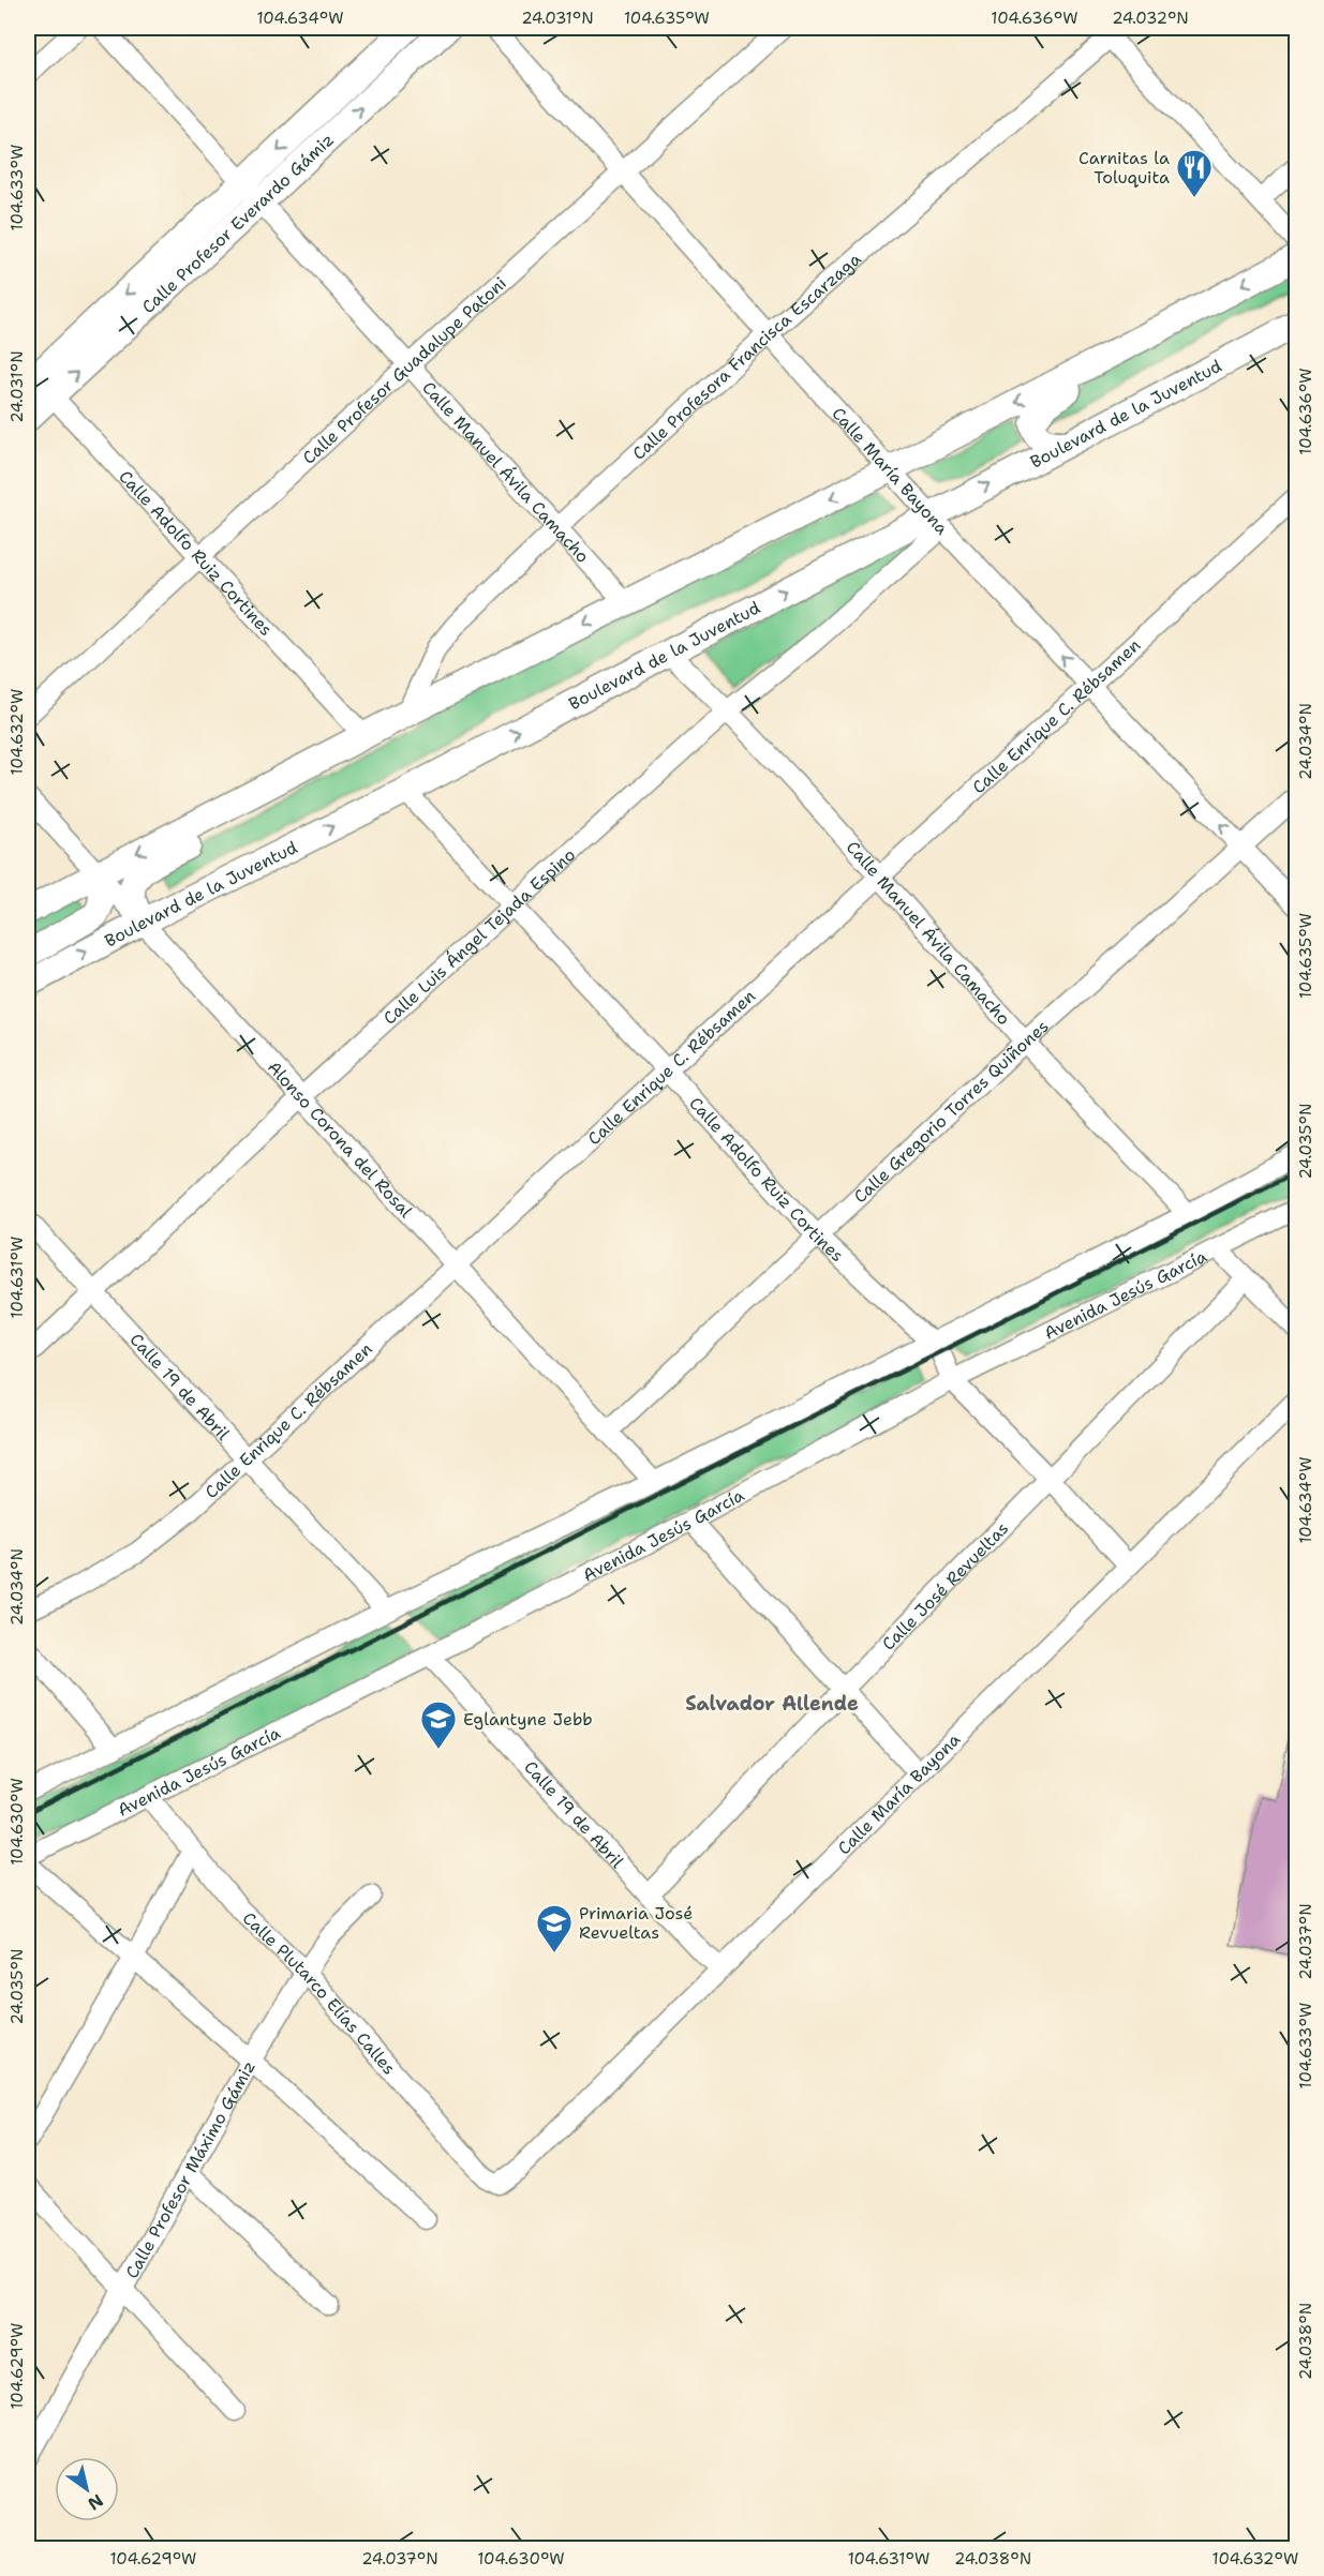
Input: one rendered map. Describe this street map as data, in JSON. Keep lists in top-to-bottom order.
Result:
{
  "streets": {
    "main road": ["Calle Profesor Everardo Gámiz", "Boulevard de la Juventud"],
    "street": [
      "Calle Profesora Francisca Escarzaga",
      "Calle Profesor Guadalupe Patoni",
      "Calle María Bayona",
      "Calle Manuel Ávila Camacho",
      "Calle Adolfo Ruiz Cortines",
      "Calle Enrique C. Rébsamen",
      "Calle Luis Ángel Tejada Espino",
      "Calle Gregorio Torres Quiñones",
      "Alonso Corona del Rosal",
      "Avenida Jesús García",
      "Calle 19 de Abril",
      "Calle José Revueltas",
      "Calle Plutarco Elías Calles",
      "Calle Profesor Máximo Gámiz"
    ]
  },
  "crossings": [
    ["Calle Profesor Everardo Gámiz", "Calle Manuel Ávila Camacho"],
    ["Calle Profesor Everardo Gámiz", "Calle Adolfo Ruiz Cortines"],
    ["Calle Profesora Francisca Escarzaga", "Calle María Bayona"],
    ["Calle Profesora Francisca Escarzaga", "Calle Manuel Ávila Camacho"],
    ["Calle Profesor Guadalupe Patoni", "Calle María Bayona"],
    ["Calle Profesor Guadalupe Patoni", "Calle Manuel Ávila Camacho"],
    ["Calle Profesor Guadalupe Patoni", "Calle Adolfo Ruiz Cortines"],
    ["Boulevard de la Juventud", "Calle María Bayona"],
    ["Boulevard de la Juventud", "Calle Manuel Ávila Camacho"],
    ["Boulevard de la Juventud", "Calle Adolfo Ruiz Cortines"],
    ["Boulevard de la Juventud", "Calle Luis Ángel Tejada Espino"],
    ["Boulevard de la Juventud", "Alonso Corona del Rosal"],
    ["Calle María Bayona", "Calle Adolfo Ruiz Cortines"],
    ["Calle María Bayona", "Calle Enrique C. Rébsamen"],
    ["Calle María Bayona", "Calle Luis Ángel Tejada Espino"],
    ["Calle María Bayona", "Calle Gregorio Torres Quiñones"],
    ["Calle María Bayona", "Calle 19 de Abril"],
    ["Calle María Bayona", "Calle Plutarco Elías Calles"],
    ["Calle Manuel Ávila Camacho", "Calle Enrique C. Rébsamen"],
    ["Calle Manuel Ávila Camacho", "Calle Luis Ángel Tejada Espino"],
    ["Calle Manuel Ávila Camacho", "Calle Gregorio Torres Quiñones"],
    ["Calle Adolfo Ruiz Cortines", "Calle Enrique C. Rébsamen"],
    ["Calle Adolfo Ruiz Cortines", "Calle Luis Ángel Tejada Espino"],
    ["Calle Adolfo Ruiz Cortines", "Calle Gregorio Torres Quiñones"],
    ["Calle Adolfo Ruiz Cortines", "Avenida Jesús García"],
    ["Calle Adolfo Ruiz Cortines", "Calle José Revueltas"],
    ["Calle Enrique C. Rébsamen", "Alonso Corona del Rosal"],
    ["Calle Enrique C. Rébsamen", "Calle 19 de Abril"],
    ["Calle Luis Ángel Tejada Espino", "Alonso Corona del Rosal"],
    ["Calle Luis Ángel Tejada Espino", "Calle 19 de Abril"],
    ["Calle Gregorio Torres Quiñones", "Alonso Corona del Rosal"],
    ["Avenida Jesús García", "Calle 19 de Abril"],
    ["Avenida Jesús García", "Calle Plutarco Elías Calles"],
    ["Calle 19 de Abril", "Calle José Revueltas"],
    ["Calle Plutarco Elías Calles", "Calle Profesor Máximo Gámiz"]
  ],
  "districts": ["Salvador Allende"],
  "places": {
    "restaurant": ["Carnitas la Toluquita"],
    "school or university": ["Eglantyne Jebb", "Primaria José Revueltas"]
  },
  "north": "bottom right",
  "coordinates": [
    "104.634°W",
    "24.031°N",
    "104.635°W",
    "104.636°W",
    "24.032°N",
    "104.633°W",
    "104.632°W",
    "24.034°N",
    "24.035°N",
    "104.631°W",
    "104.630°W",
    "24.037°N",
    "24.038°N",
    "104.629°W"
  ]
}
